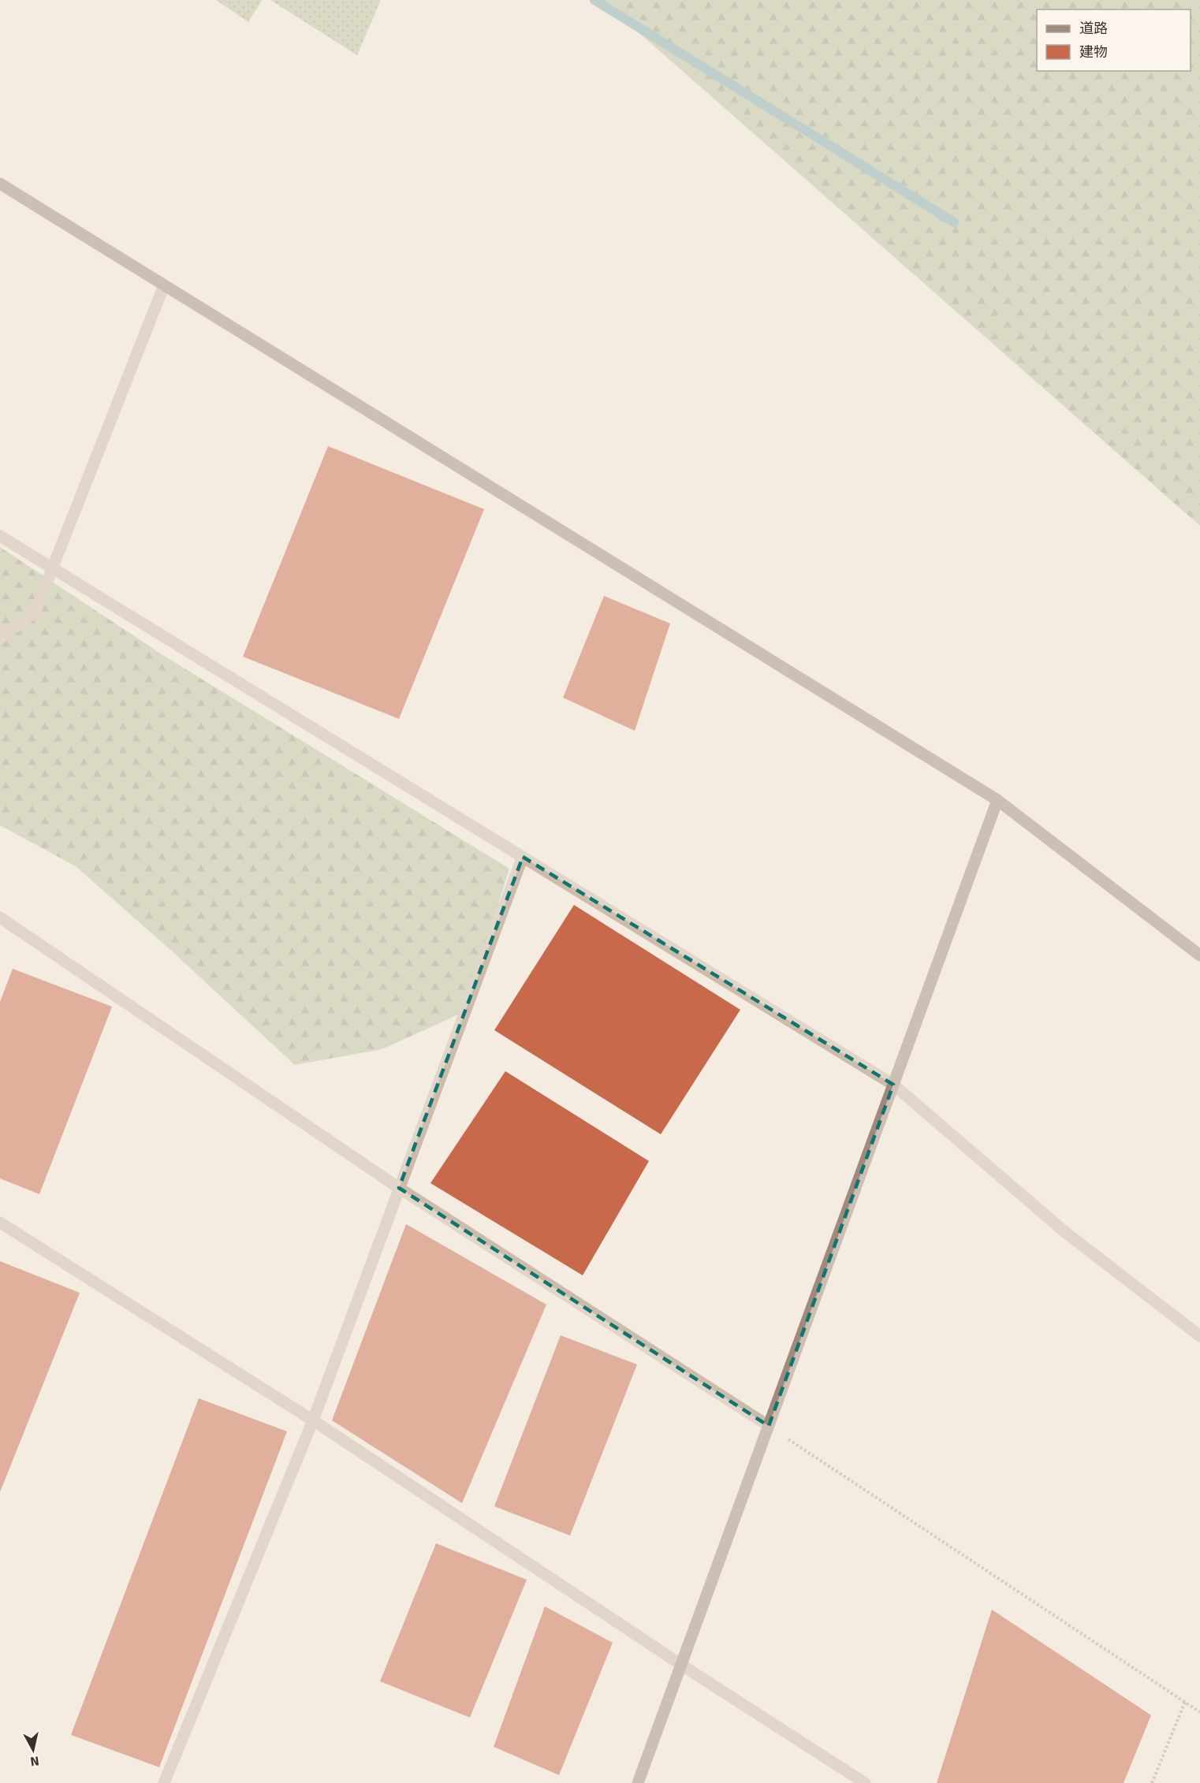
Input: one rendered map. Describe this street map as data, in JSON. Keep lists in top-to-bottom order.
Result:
{
  "legend": ["道路", "建物"],
  "north": "bottom"
}
